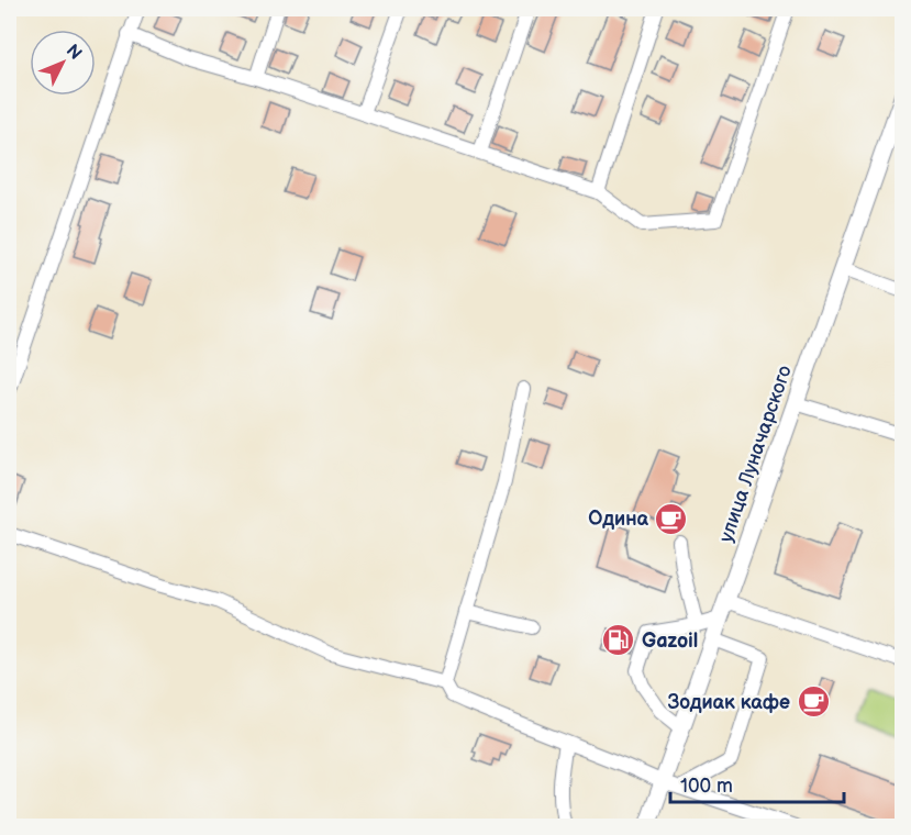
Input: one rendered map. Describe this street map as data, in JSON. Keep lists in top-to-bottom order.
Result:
{
  "streets": {
    "main road": ["улица Луначарского"]
  },
  "places": {
    "cafe": ["Одина", "Зодиак кафе"],
    "fuel station": ["Gazoil"]
  },
  "scale_bar": "100 m",
  "north": "top right"
}
